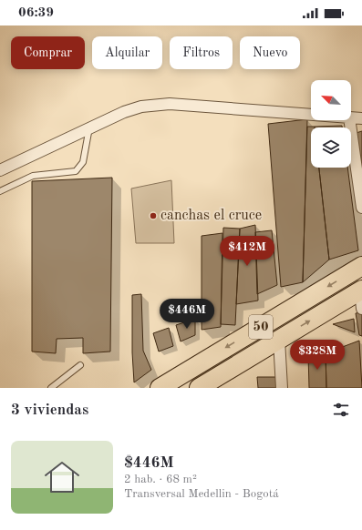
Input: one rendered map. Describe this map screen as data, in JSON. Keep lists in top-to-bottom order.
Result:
{
  "streets": {
    "highway": ["50"]
  },
  "places": ["canchas el cruce"],
  "north": "top left",
  "page": {
    "status": "06:39",
    "chip": [
      "Comprar",
      "Alquilar",
      "Filtros",
      "Nuevo"
    ],
    "price": ["$412M", "$446M", "$328M"],
    "heading": "3 viviendas",
    "list": [
      {
        "name": "$446M",
        "note": "2 hab. · 68 m² · Transversal Medellin - Bogotá"
      }
    ]
  }
}
